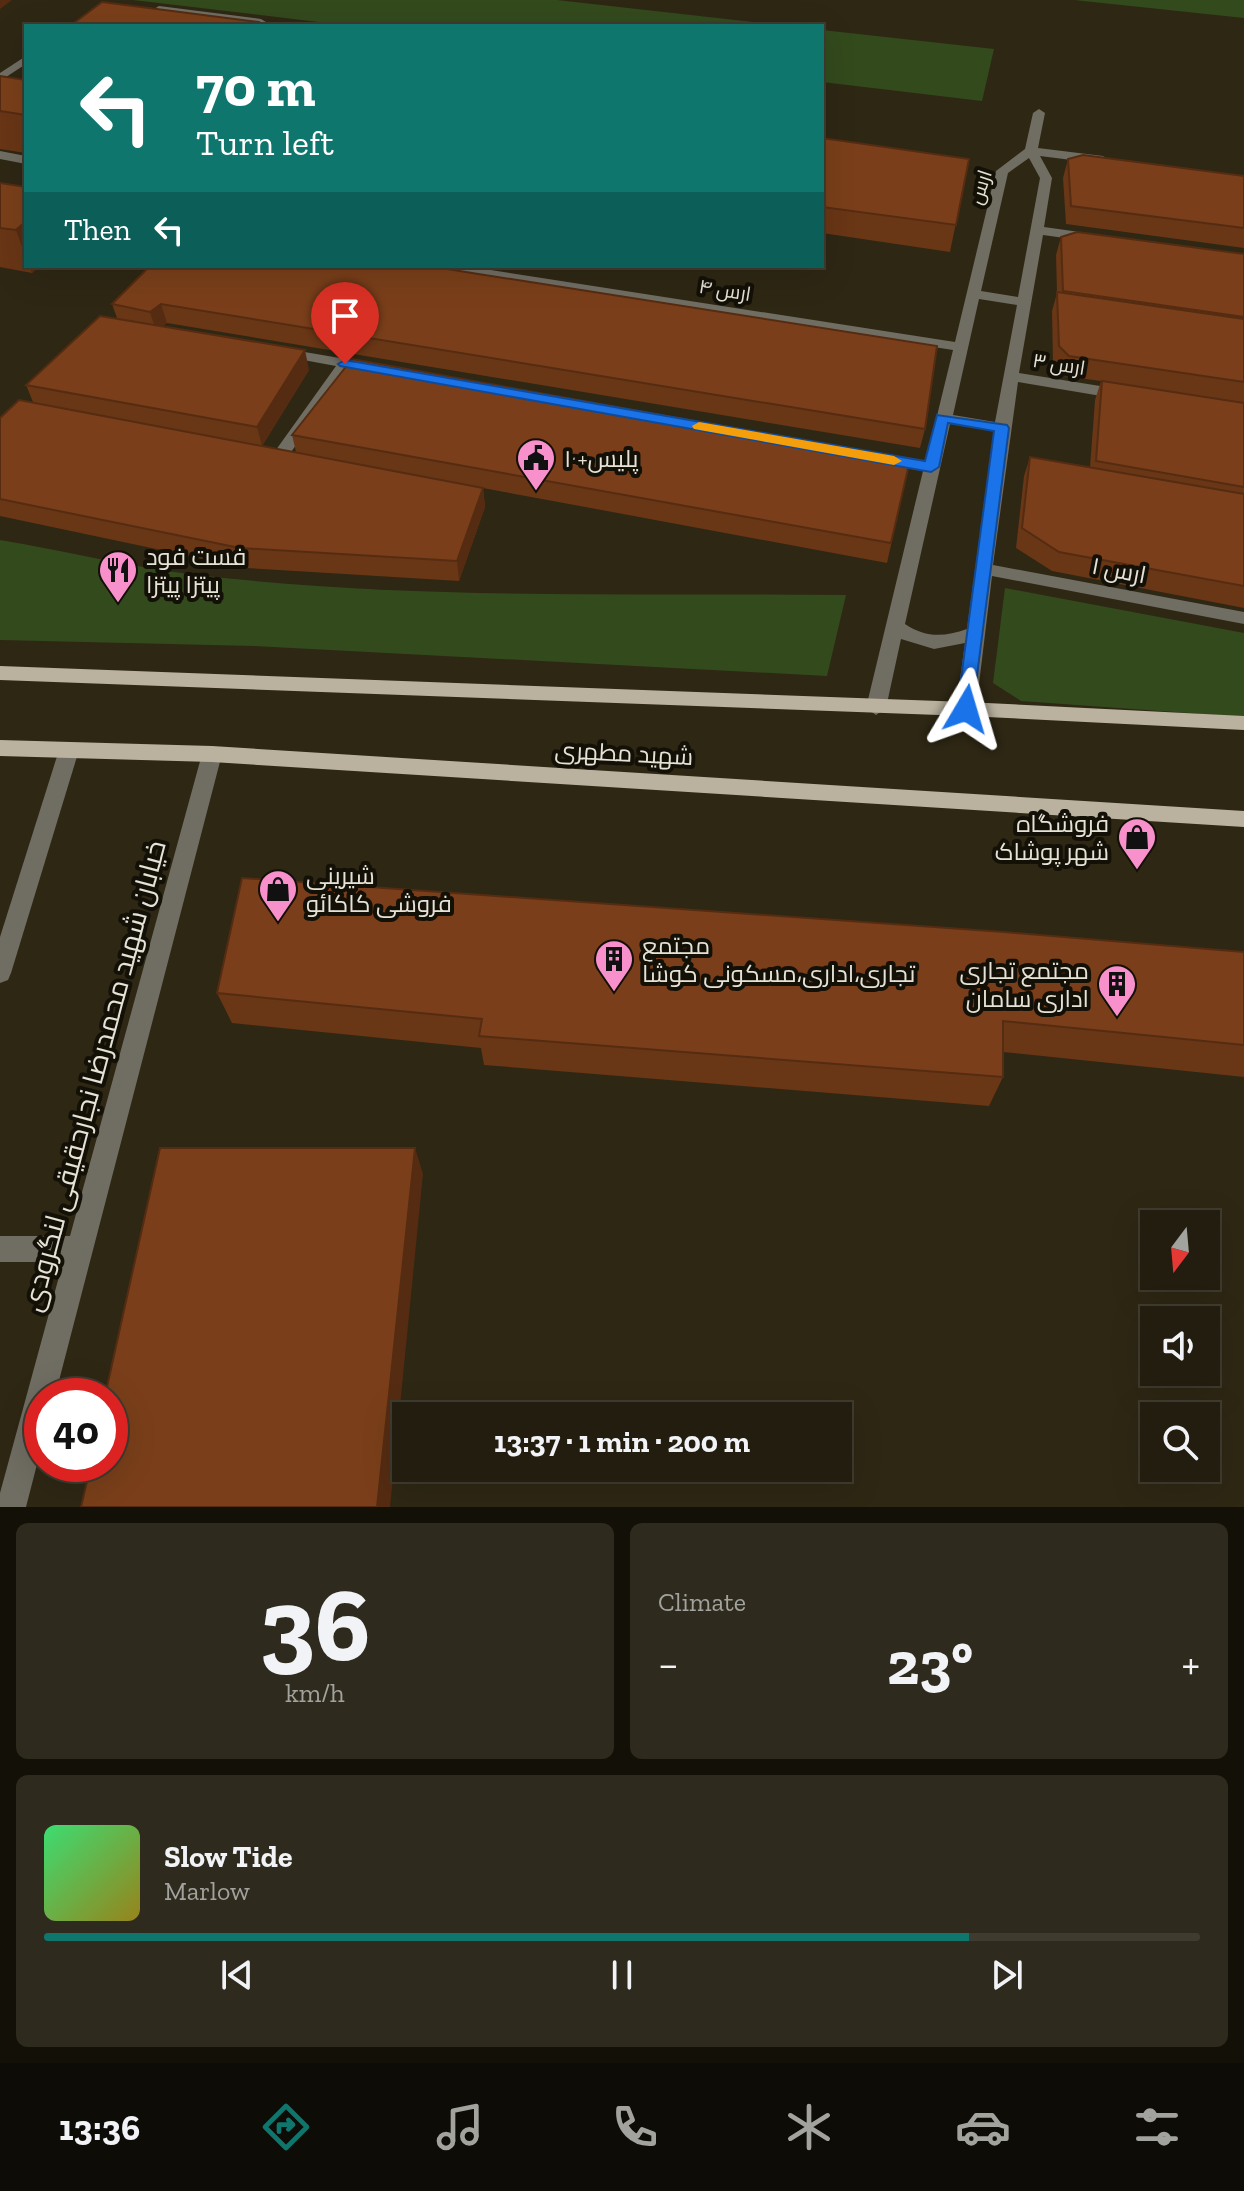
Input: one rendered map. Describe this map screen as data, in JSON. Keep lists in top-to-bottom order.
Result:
{
  "streets": {
    "main road": ["شهید مطهری"],
    "street": [
      "ارس",
      "ارس ۴",
      "ارس ۳",
      "ارس ۱",
      "خیابان شهید محمدرضا نجارحقیقی لنگرودی"
    ]
  },
  "crossings": [
    ["ارس", "ارس ۴"],
    ["شهید مطهری", "خیابان شهید محمدرضا نجارحقیقی لنگرودی"]
  ],
  "places": {
    "public building": ["پلیس+۱۰"],
    "restaurant": ["فست فود پیتزا پیتزا"],
    "shop": ["فروشگاه شهر پوشاک", "شیرینی فروشی کاکائو"],
    "building": ["مجتمع تجاری،اداری،مسکونی کوشا", "مجتمع تجاری اداری سامان"]
  },
  "north": "bottom",
  "page": {
    "turn": ["70 m", "Turn left"],
    "then": "Then",
    "limit": "40",
    "trip": "13:37 · 1 min · 200 m",
    "tile": [
      ["36", "km/h"],
      "Climate"
    ],
    "heat": ["−", "23°", "+"],
    "song": ["Slow Tide", "Marlow"],
    "tabs": "13:36"
  }
}
